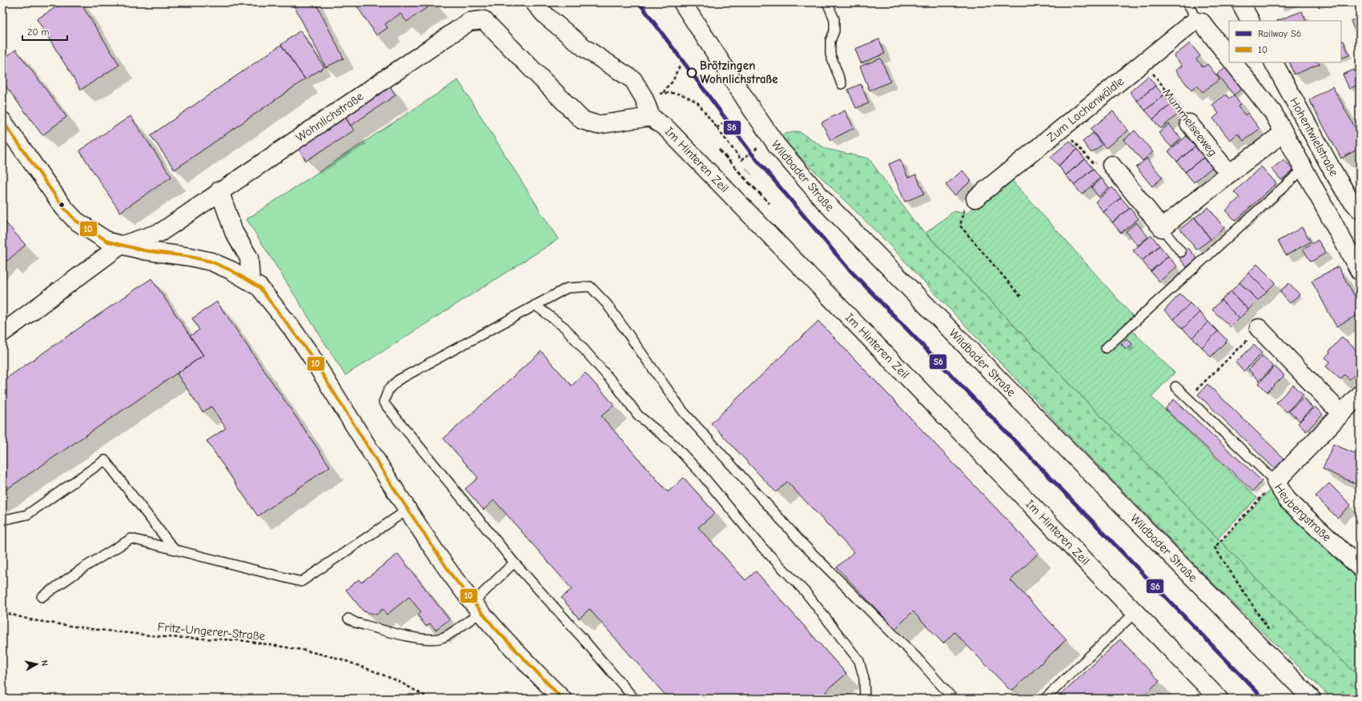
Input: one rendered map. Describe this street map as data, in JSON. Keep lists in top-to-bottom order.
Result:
{
  "streets": {
    "street": [
      "Zum Lachenwäldle",
      "Wohnlichstraße",
      "Mummelseeweg",
      "Hohentwielstraße",
      "Im Hinteren Zeil",
      "Wildbader Straße",
      "Heubergstraße"
    ],
    "path": ["Fritz-Ungerer-Straße"]
  },
  "crossings": [
    ["Wohnlichstraße", "Im Hinteren Zeil"]
  ],
  "places": ["Brötzingen Wohnlichstraße"],
  "lines": ["rail line S6", "transit line 10"],
  "legend": ["Railway S6", "10"],
  "scale_bar": "20 m",
  "north": "right"
}
